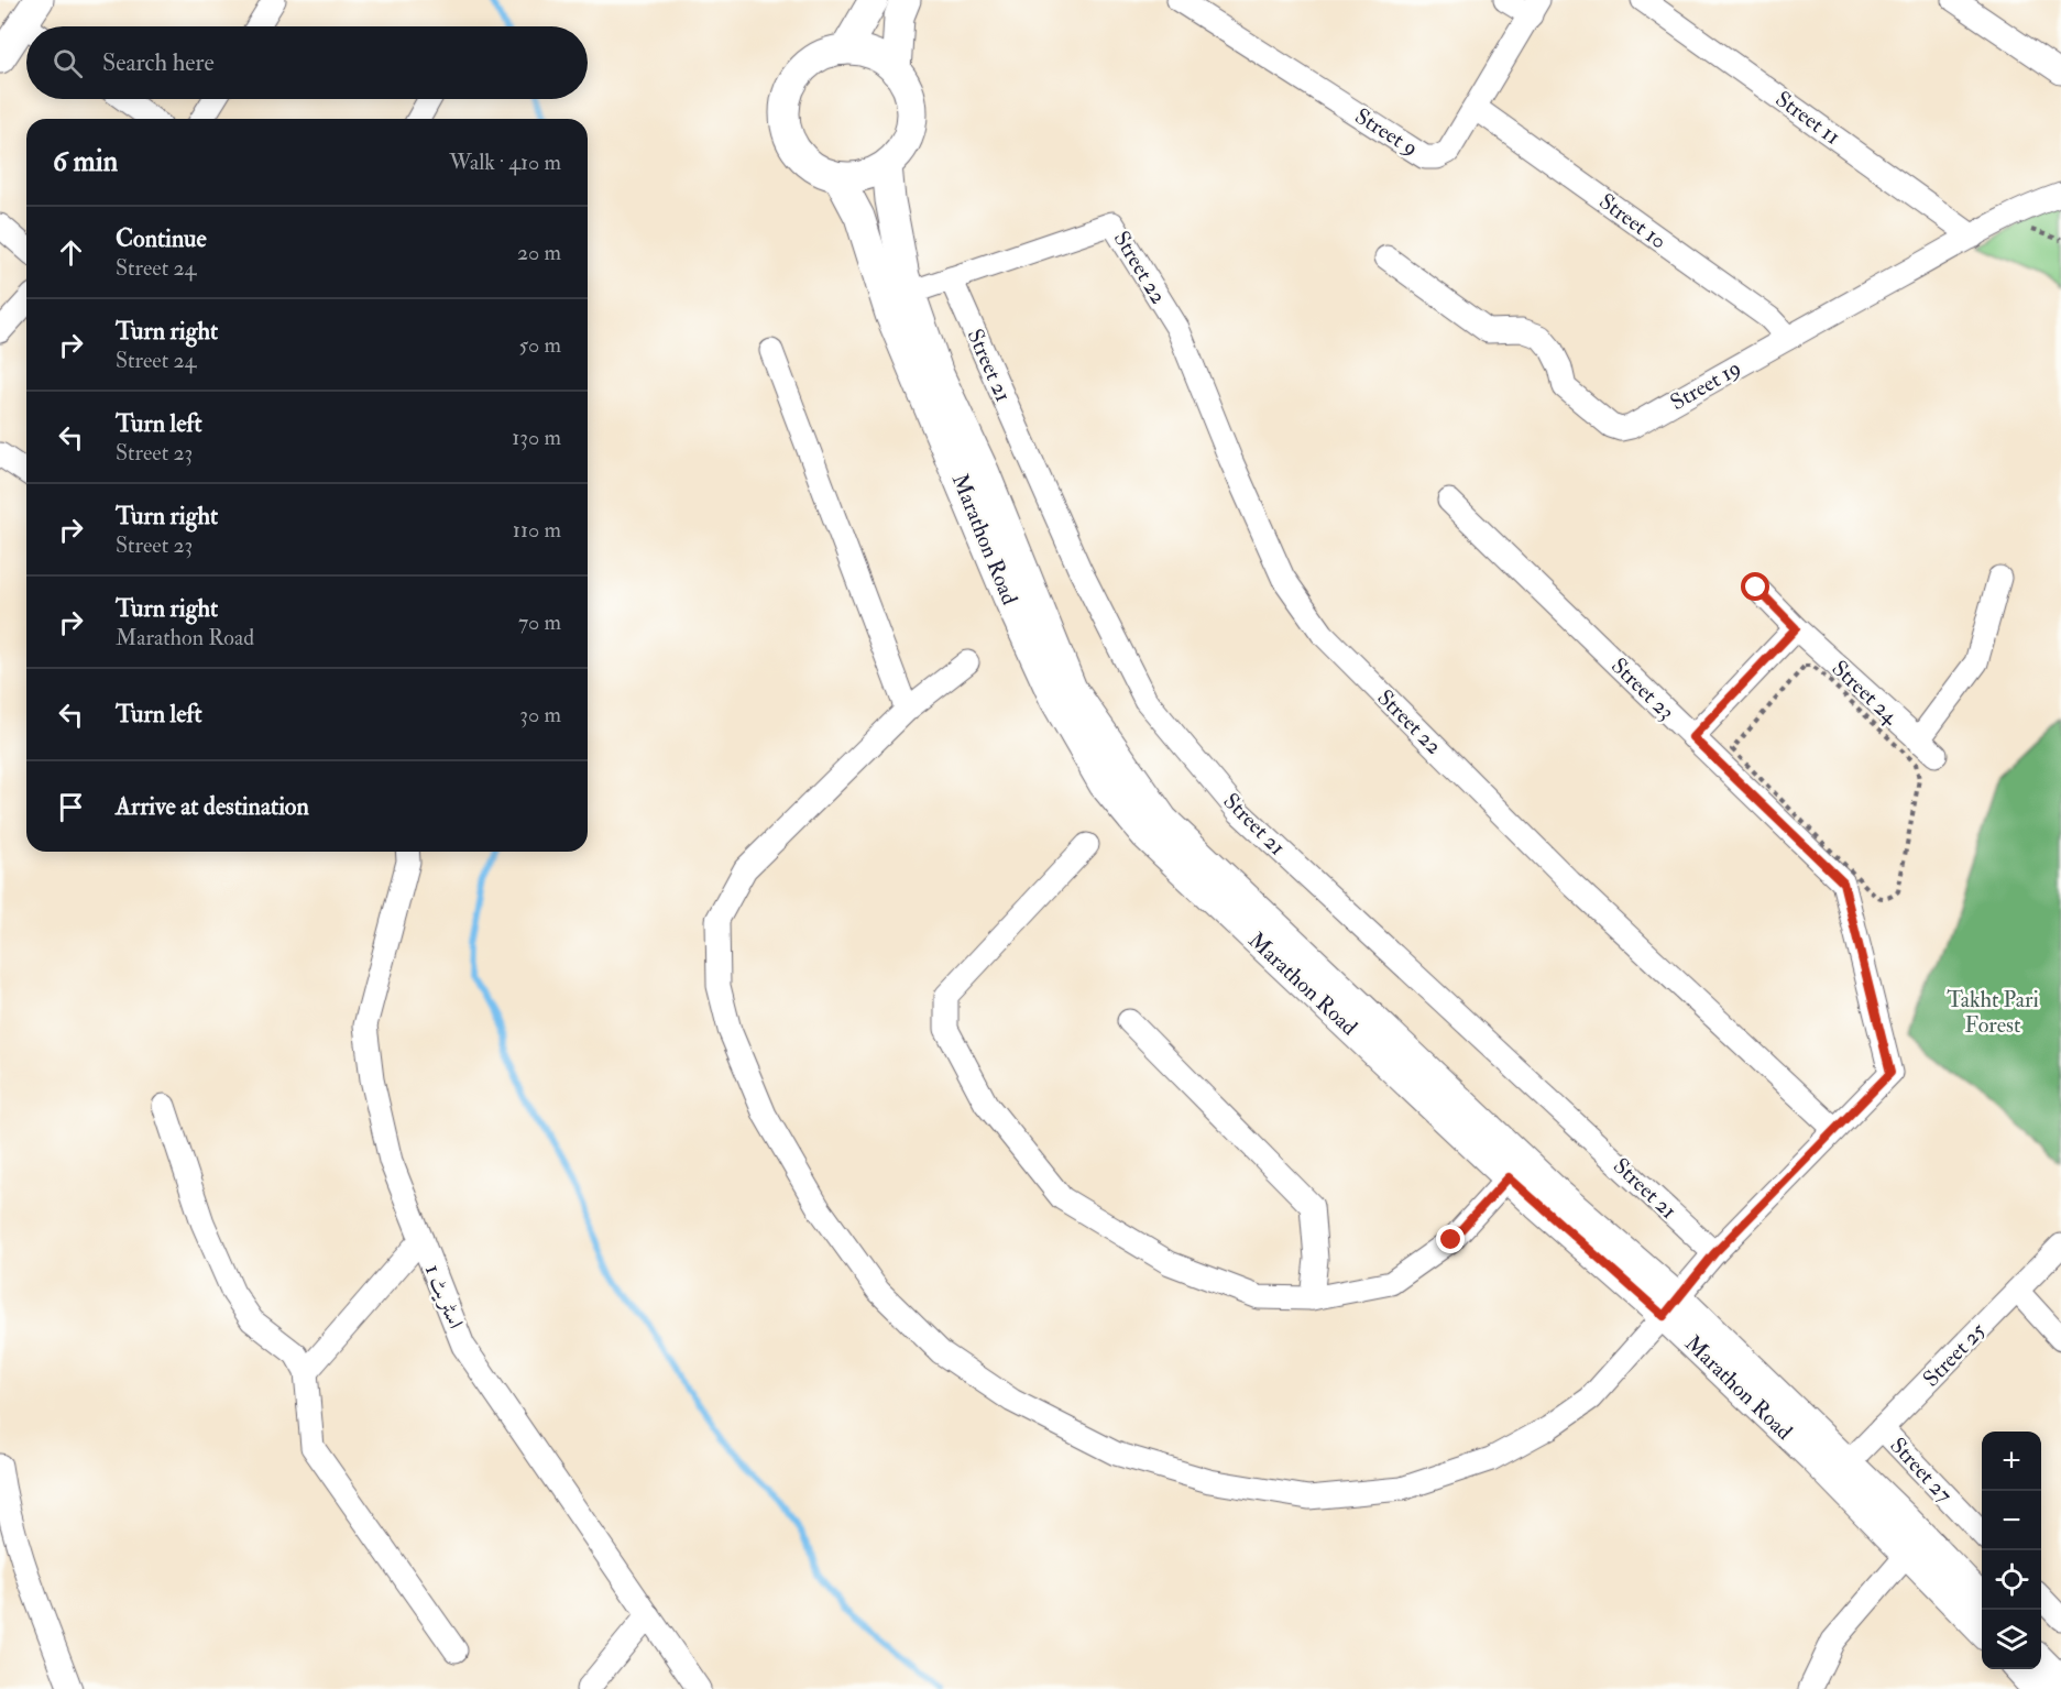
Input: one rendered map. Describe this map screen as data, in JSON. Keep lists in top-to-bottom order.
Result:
{
  "streets": {
    "main road": ["Marathon Road"],
    "street": [
      "Street 11",
      "Street 9",
      "Street 10",
      "Street 22",
      "Street 21",
      "Street 19",
      "Street 23",
      "Street 24",
      "اسٹریٹ 1",
      "Street 25",
      "Street 27"
    ]
  },
  "crossings": [
    ["Street 11", "Street 19"],
    ["Street 9", "Street 10"],
    ["Street 10", "Street 19"],
    ["Street 22", "Street 21"],
    ["Street 22", "Street 23"],
    ["Street 21", "Street 23"],
    ["Marathon Road", "Street 23"],
    ["Marathon Road", "Street 25"],
    ["Street 25", "Street 27"]
  ],
  "parks": ["Takht Pari Forest"],
  "page": {
    "search": "Search here",
    "heading": ["6 min", "Walk · 410 m"],
    "list": [
      ["Continue", "Street 24", "20 m"],
      ["Turn right", "Street 24", "50 m"],
      ["Turn left", "Street 23", "130 m"],
      ["Turn right", "Street 23", "110 m"],
      ["Turn right", "Marathon Road", "70 m"],
      ["Turn left", "30 m"],
      "Arrive at destination"
    ],
    "map_buttons": ["+", "−"]
  }
}
